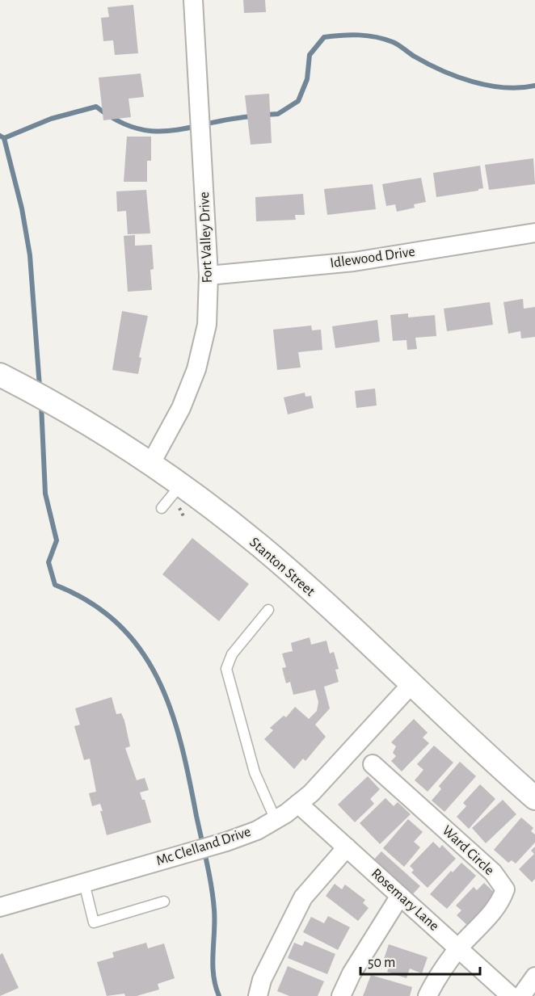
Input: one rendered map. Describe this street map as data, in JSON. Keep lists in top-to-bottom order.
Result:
{
  "streets": {
    "street": [
      "Fort Valley Drive",
      "Idlewood Drive",
      "Stanton Street",
      "Mc Clelland Drive",
      "Ward Circle",
      "Rosemary Lane"
    ]
  },
  "crossings": [
    ["Fort Valley Drive", "Idlewood Drive"],
    ["Fort Valley Drive", "Stanton Street"],
    ["Stanton Street", "Mc Clelland Drive"],
    ["Mc Clelland Drive", "Rosemary Lane"],
    ["Ward Circle", "Rosemary Lane"]
  ],
  "scale_bar": "50 m"
}
